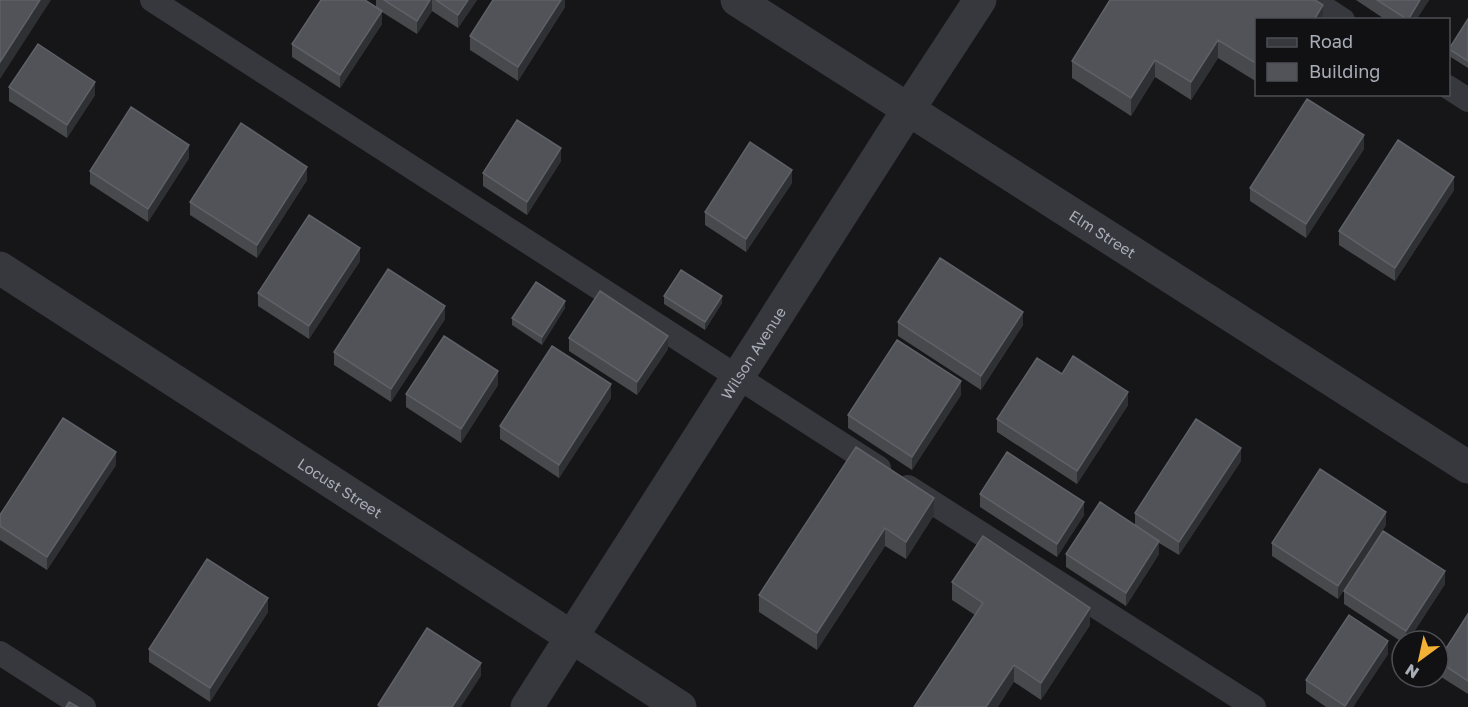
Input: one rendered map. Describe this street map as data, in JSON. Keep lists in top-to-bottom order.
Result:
{
  "streets": {
    "street": ["Elm Street", "Wilson Avenue", "Locust Street"]
  },
  "crossings": [
    ["Elm Street", "Wilson Avenue"],
    ["Wilson Avenue", "Locust Street"]
  ],
  "legend": ["Road", "Building"],
  "north": "bottom left"
}
